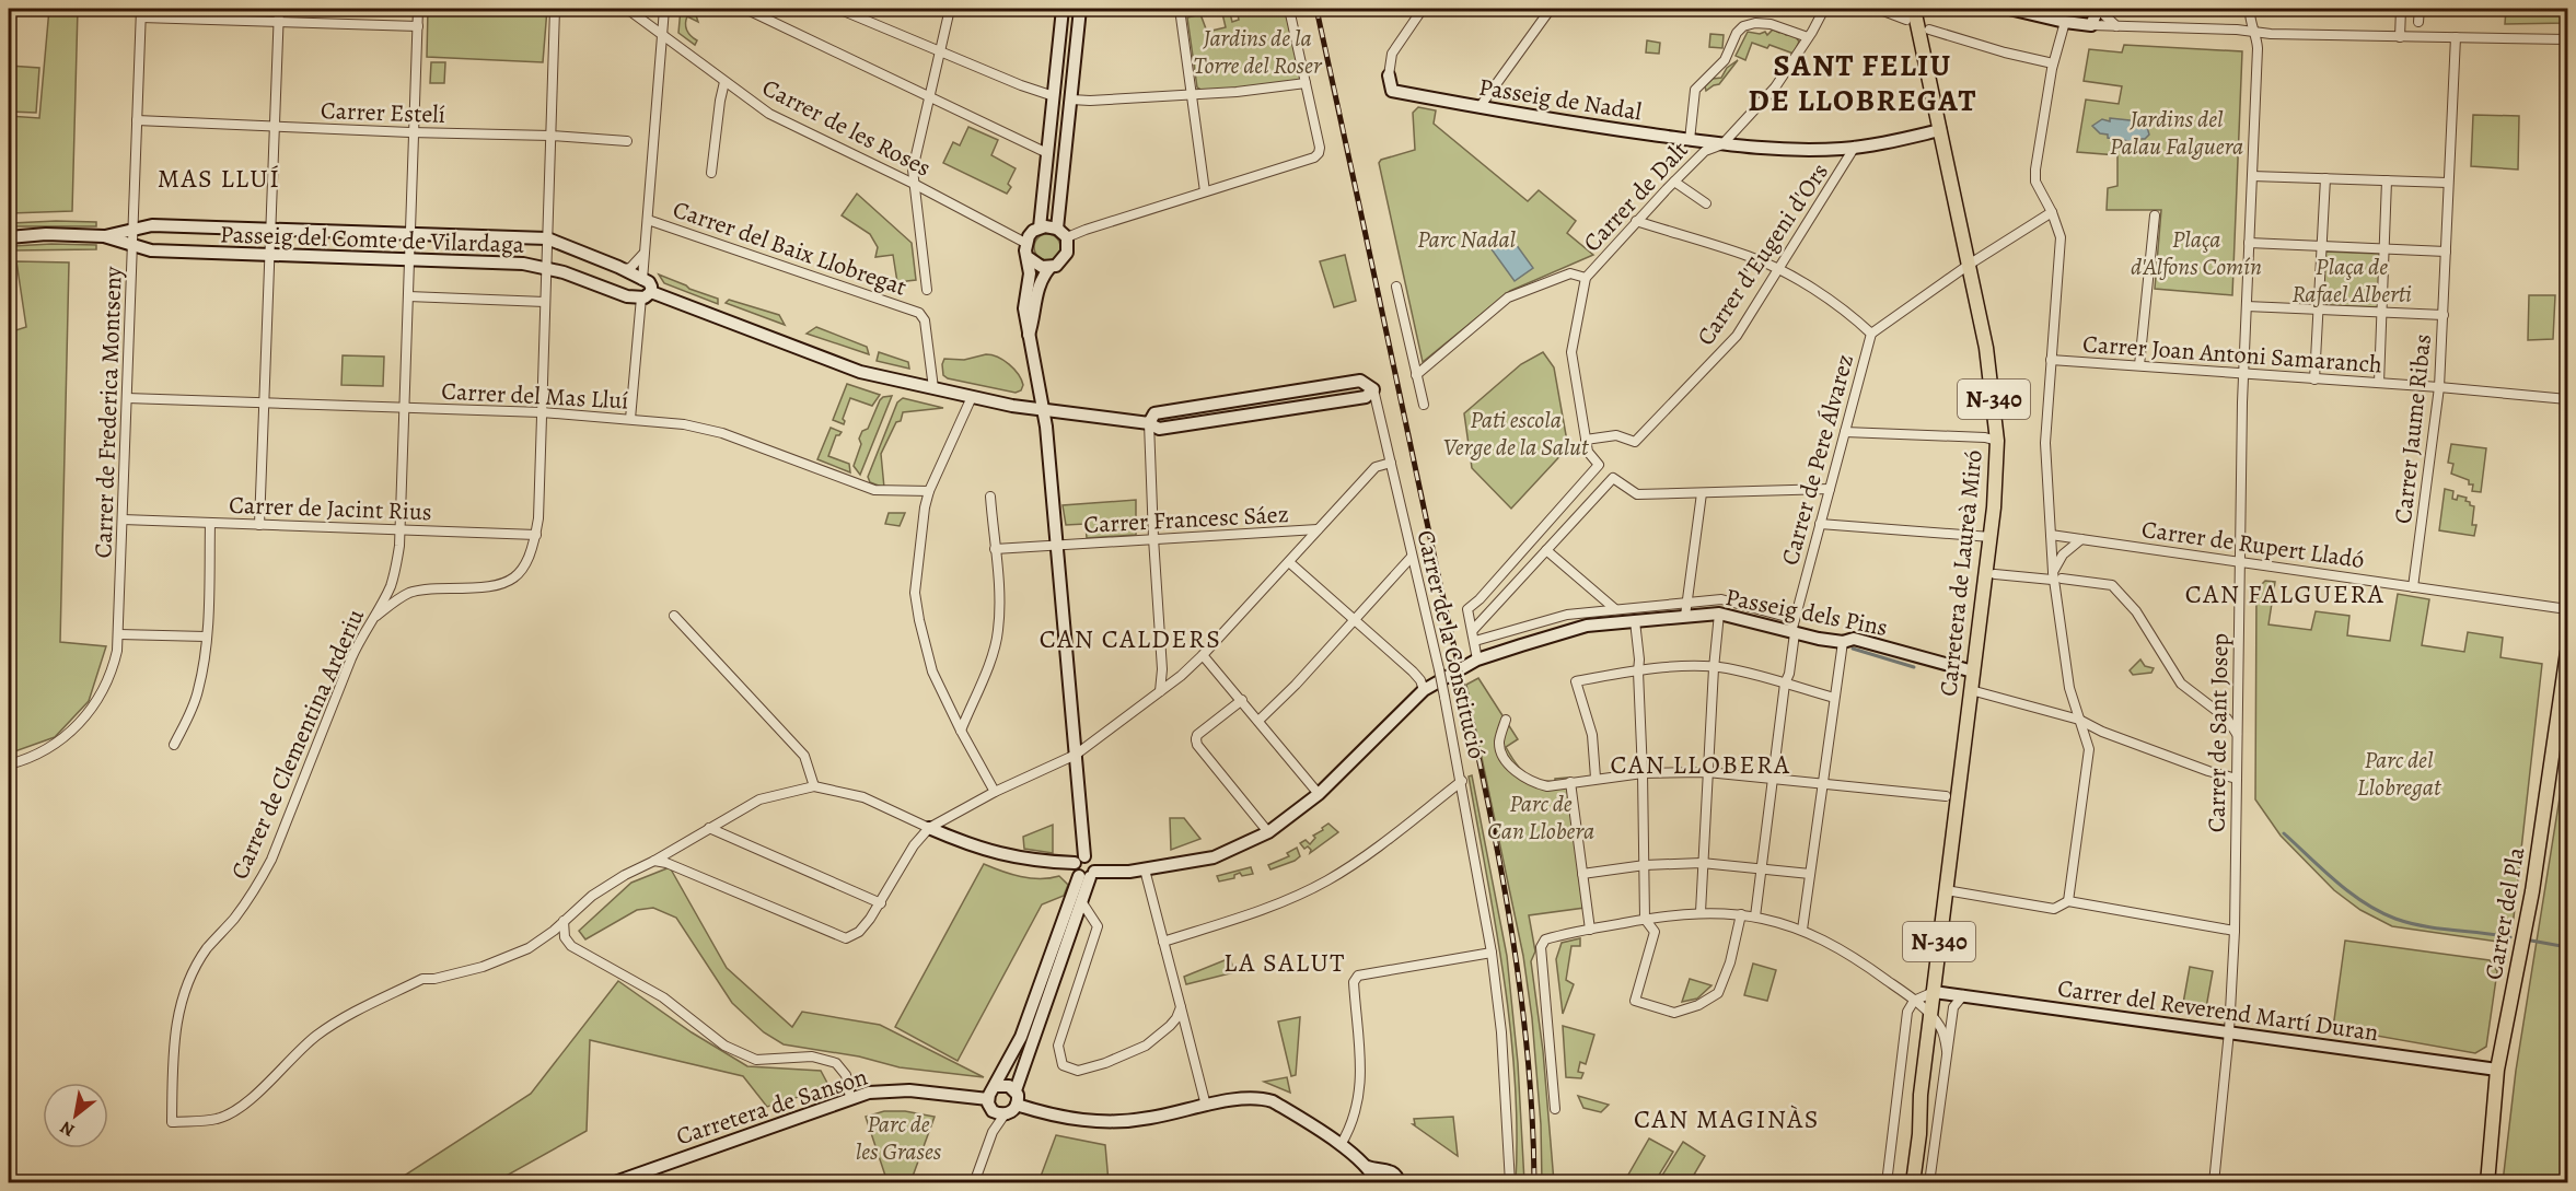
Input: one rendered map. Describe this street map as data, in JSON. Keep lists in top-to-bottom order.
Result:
{
  "streets": {
    "main road": ["N-340", "Carretera de Laureà Miró", "Carrer del Pla"],
    "street": [
      "Passeig de Nadal",
      "Carrer Estelí",
      "Carrer de les Roses",
      "Carrer de Dalt",
      "Passeig del Comte de Vilardaga",
      "Carrer del Baix Llobregat",
      "Carrer d'Eugeni d'Ors",
      "Carrer Joan Antoni Samaranch",
      "Carrer del Mas Lluí",
      "Carrer de Frederica Montseny",
      "Carrer Jaume Ribas",
      "Carrer de Pere Álvarez",
      "Carrer de Jacint Rius",
      "Carrer Francesc Sáez",
      "Carrer de Rupert Lladó",
      "Passeig dels Pins",
      "Carrer de la Constitució",
      "Carrer de Sant Josep",
      "Carrer de Clementina Arderiu",
      "Carrer del Reverend Martí Duran",
      "Carretera de Sanson"
    ]
  },
  "crossings": [
    ["Passeig de Nadal", "Carrer de Dalt"],
    ["Passeig de Nadal", "Carrer d'Eugeni d'Ors"],
    ["Passeig de Nadal", "Carretera de Laureà Miró"],
    ["Carrer Estelí", "Carrer de Frederica Montseny"],
    ["Carrer Estelí", "Carrer de Clementina Arderiu"],
    ["Passeig del Comte de Vilardaga", "Carrer del Baix Llobregat"],
    ["Passeig del Comte de Vilardaga", "Carrer de Frederica Montseny"],
    ["Passeig del Comte de Vilardaga", "Carrer de la Constitució"],
    ["Passeig del Comte de Vilardaga", "Carrer de Clementina Arderiu"],
    ["Carrer d'Eugeni d'Ors", "Carrer de la Constitució"],
    ["Carrer Joan Antoni Samaranch", "Carrer Jaume Ribas"],
    ["Carrer Joan Antoni Samaranch", "Carrer de Sant Josep"],
    ["Carrer del Mas Lluí", "Carrer de Frederica Montseny"],
    ["Carrer del Mas Lluí", "Carrer de Clementina Arderiu"],
    ["Carrer de Frederica Montseny", "Carrer de Jacint Rius"],
    ["Carrer Jaume Ribas", "Carrer de Rupert Lladó"],
    ["Carrer de Pere Álvarez", "Passeig dels Pins"],
    ["Carrer de Jacint Rius", "Carrer de Clementina Arderiu"],
    ["Carrer de Rupert Lladó", "Carrer de Sant Josep"],
    ["Carretera de Laureà Miró", "Passeig dels Pins"],
    ["Carretera de Laureà Miró", "Carrer del Reverend Martí Duran"],
    ["Passeig dels Pins", "Carrer de la Constitució"],
    ["Carrer de Sant Josep", "Carrer del Reverend Martí Duran"],
    ["Carrer del Pla", "Carrer del Reverend Martí Duran"]
  ],
  "districts": [
    "SANT FELIU DE LLOBREGAT",
    "MAS LLUÍ",
    "CAN FALGUERA",
    "CAN CALDERS",
    "CAN LLOBERA",
    "LA SALUT",
    "CAN MAGINÀS"
  ],
  "parks": [
    "Jardins de la Torre del Roser",
    "Jardins del Palau Falguera",
    "Parc Nadal",
    "Plaça d'Alfons Comín",
    "Plaça de Rafael Alberti",
    "Pati escola Verge de la Salut",
    "Parc del Llobregat",
    "Parc de Can Llobera",
    "Parc de les Grases"
  ],
  "north": "bottom left"
}
